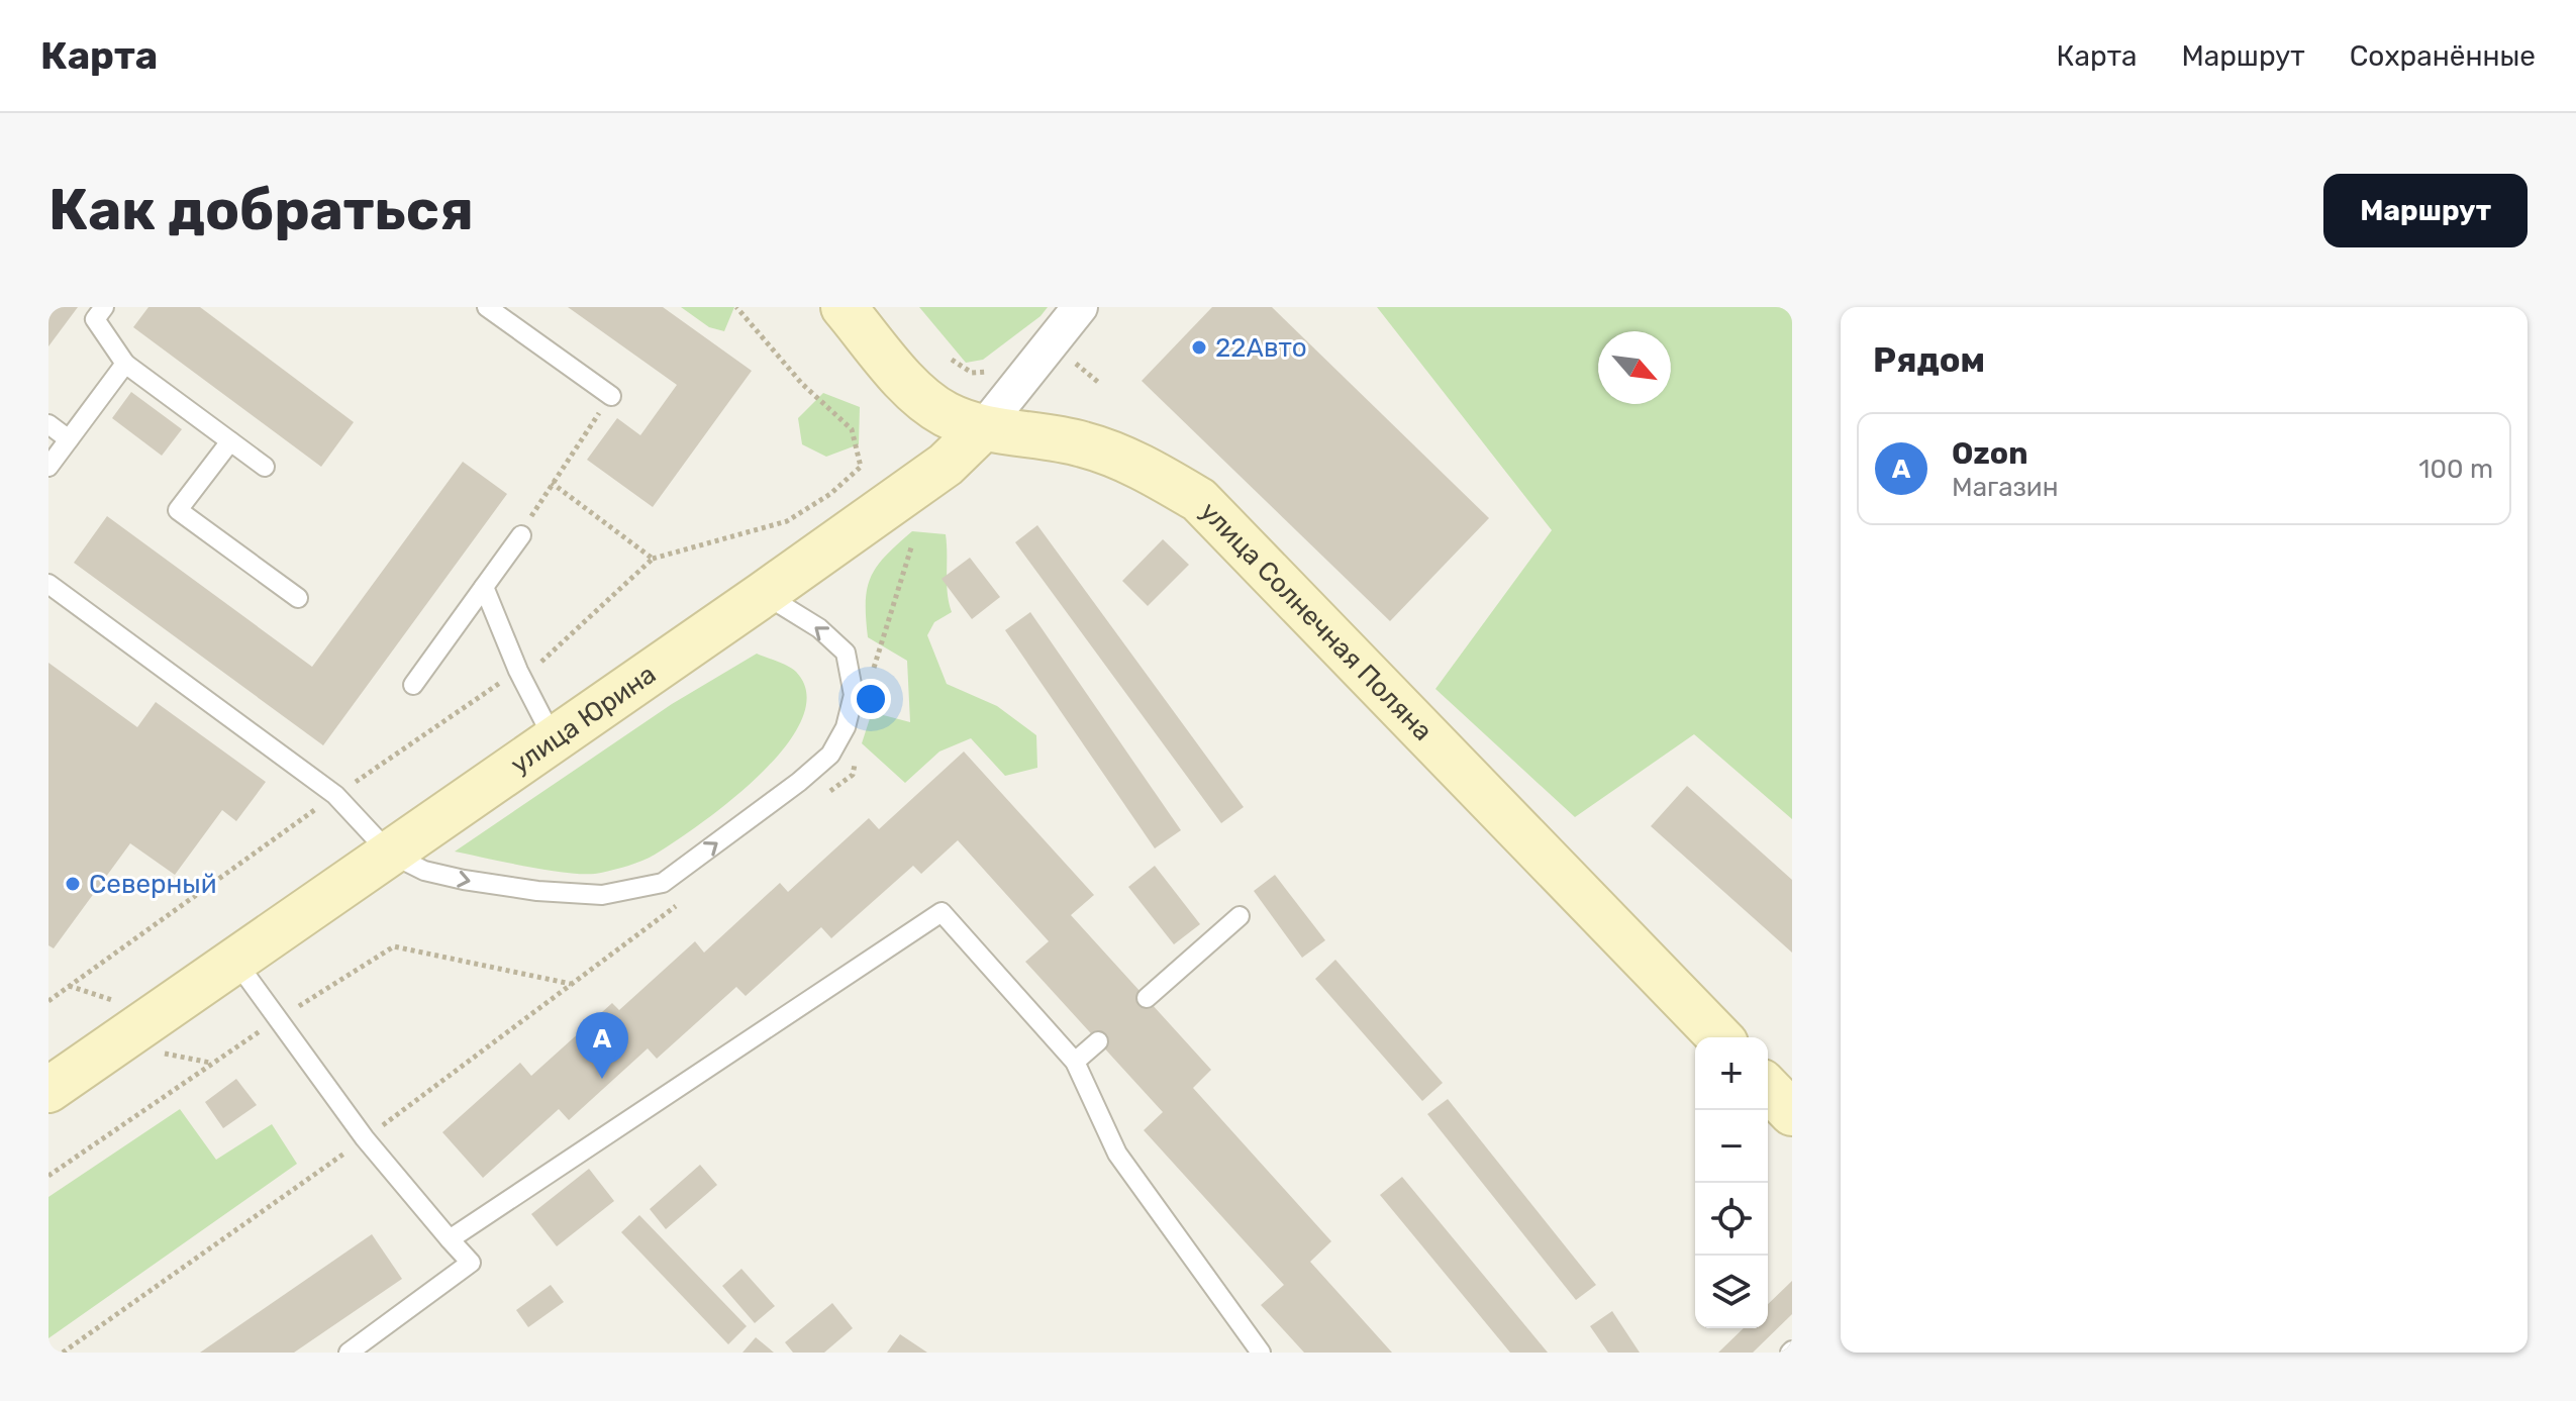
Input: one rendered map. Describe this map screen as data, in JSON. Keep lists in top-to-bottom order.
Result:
{
  "streets": {
    "street": ["улица Солнечная Поляна", "улица Юрина"]
  },
  "crossings": [
    ["улица Солнечная Поляна", "улица Юрина"]
  ],
  "places": ["22Авто", "Северный"],
  "north": "bottom right",
  "page": {
    "header": "Карта",
    "nav": ["Карта", "Маршрут", "Сохранённые"],
    "buttons": "Маршрут",
    "title": "Как добраться",
    "heading": "Рядом",
    "list": [
      {
        "mark": "A",
        "name": "Ozon",
        "note": "Магазин",
        "value": "100 m"
      }
    ],
    "pins": "A",
    "map_buttons": ["+", "−"]
  }
}
